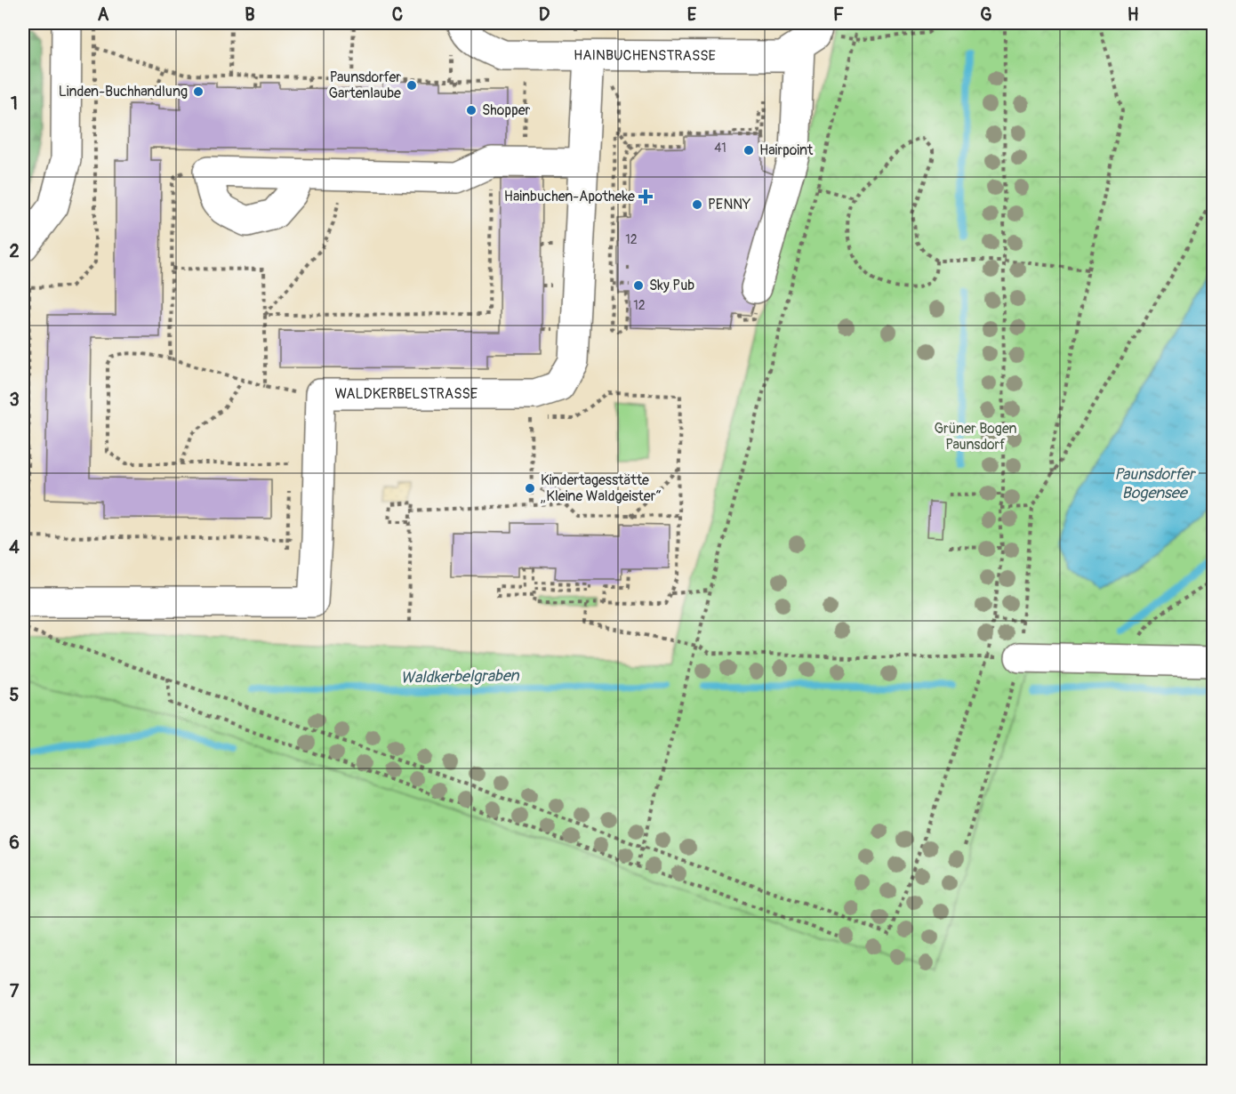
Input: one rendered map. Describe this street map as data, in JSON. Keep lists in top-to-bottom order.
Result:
{
  "streets": {
    "street": ["HAINBUCHENSTRASSE", "WALDKERBELSTRASSE"]
  },
  "crossings": [
    ["HAINBUCHENSTRASSE", "WALDKERBELSTRASSE"]
  ],
  "water": ["Paunsdorfer Bogensee", "Waldkerbelgraben"],
  "parks": ["Grüner Bogen Paunsdorf"],
  "places": {
    "other": [
      "Paunsdorfer Gartenlaube",
      "Linden-Buchhandlung",
      "Shopper",
      "Hairpoint",
      "PENNY",
      "Sky Pub",
      "Kindertagesstätte „Kleine Waldgeister“"
    ],
    "health": ["Hainbuchen-Apotheke"]
  },
  "house_numbers": ["41", "12", "12"],
  "grid": {
    "columns": [
      "A",
      "B",
      "C",
      "D",
      "E",
      "F",
      "G",
      "H"
    ],
    "rows": [
      "1",
      "2",
      "3",
      "4",
      "5",
      "6",
      "7"
    ]
  }
}
